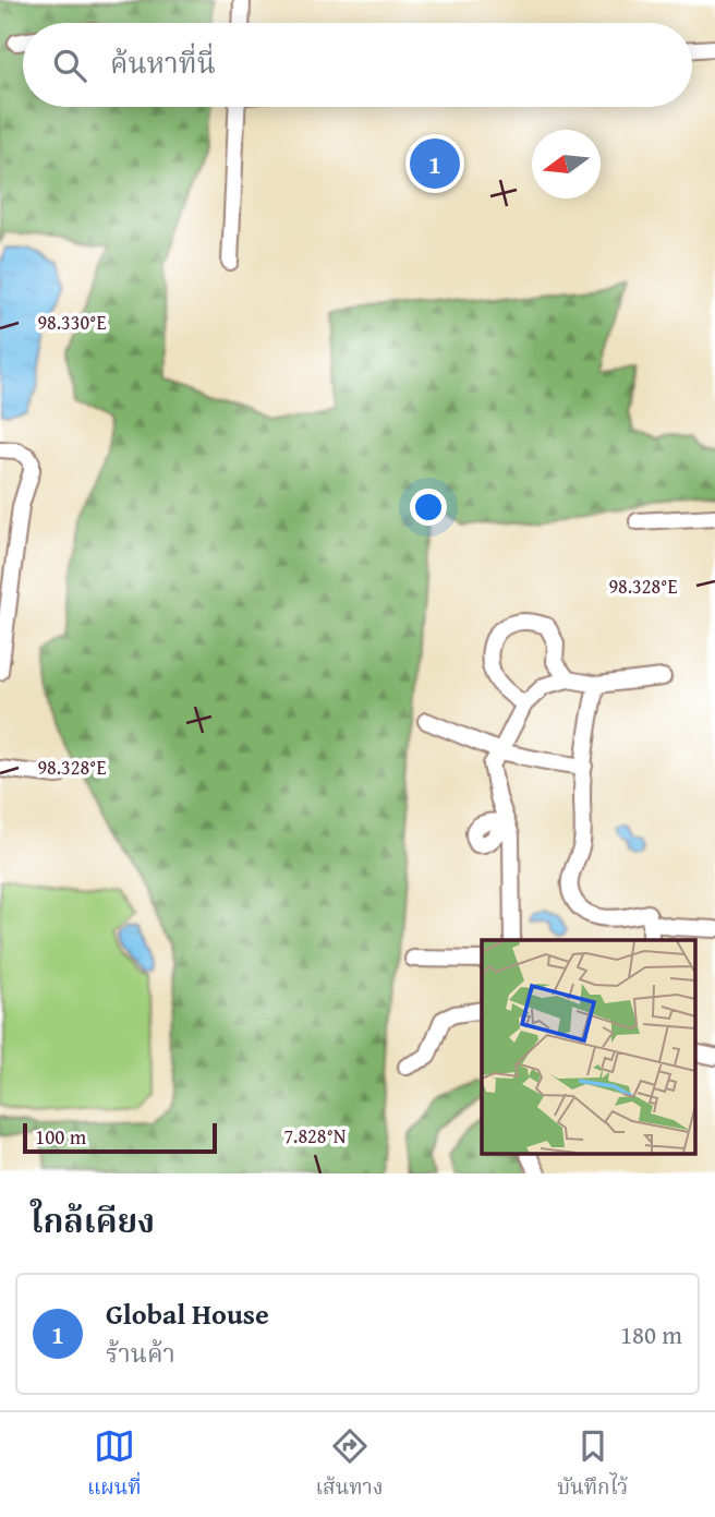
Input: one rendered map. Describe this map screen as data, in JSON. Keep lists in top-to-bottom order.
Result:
{
  "scale_bar": "100 m",
  "north": "left",
  "page": {
    "search": "ค้นหาที่นี่",
    "pins": "1",
    "scale": "100 m",
    "heading": "ใกล้เคียง",
    "list": [
      {
        "mark": "1",
        "name": "Global House",
        "note": "ร้านค้า",
        "value": "180 m"
      }
    ],
    "nav": ["แผนที่", "เส้นทาง", "บันทึกไว้"]
  },
  "coordinates": ["98.330°E", "98.328°E", "7.828°N"]
}
